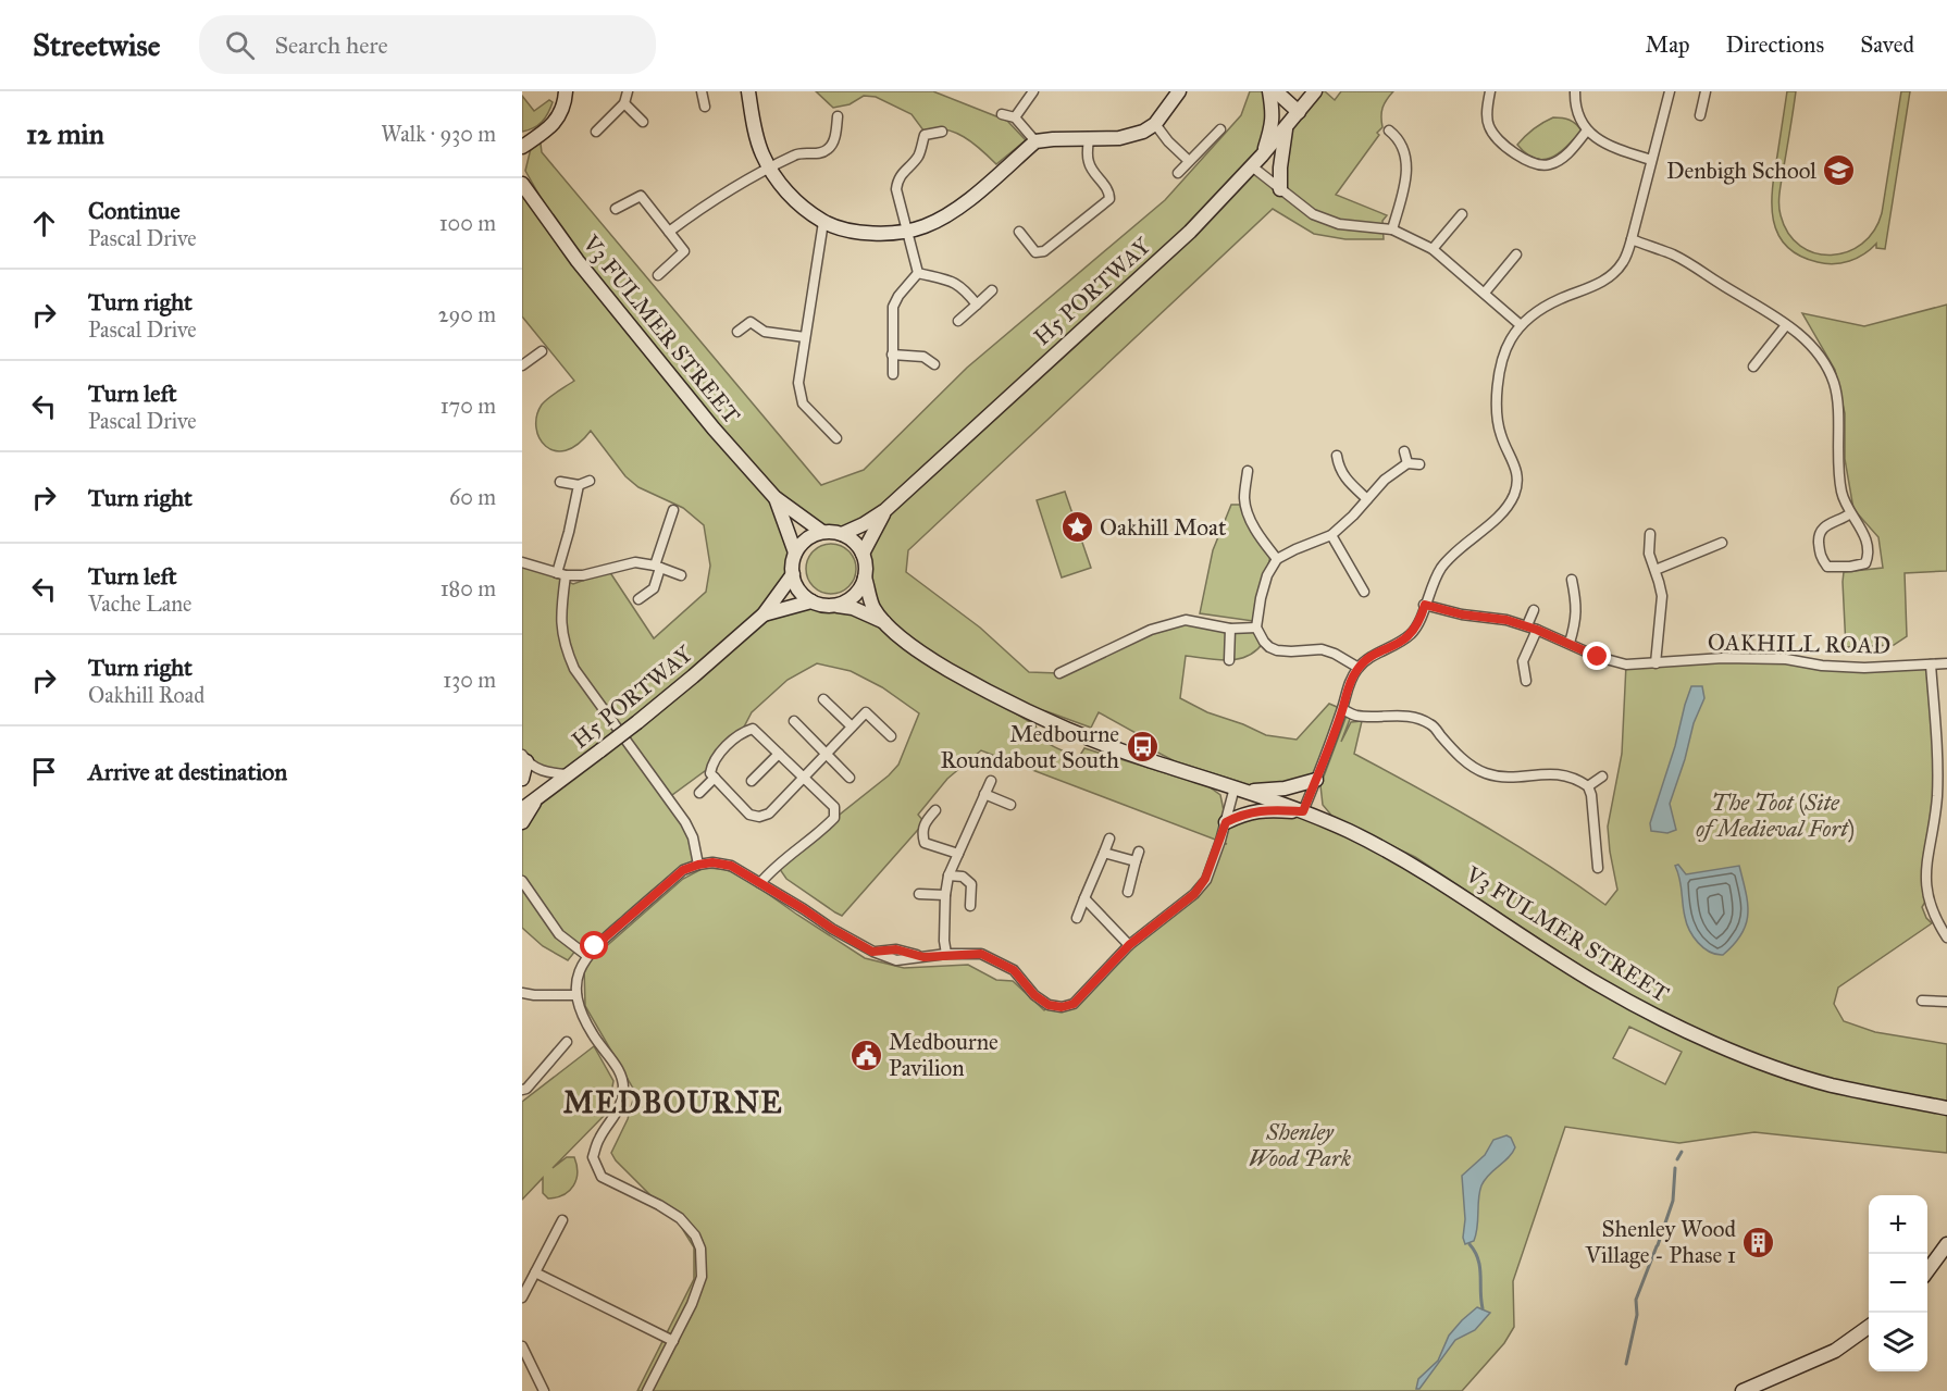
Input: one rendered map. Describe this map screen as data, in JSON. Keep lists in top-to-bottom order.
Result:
{
  "streets": {
    "street": ["H5 PORTWAY", "V3 FULMER STREET", "OAKHILL ROAD"]
  },
  "crossings": [
    ["H5 PORTWAY", "V3 FULMER STREET"]
  ],
  "districts": ["MEDBOURNE"],
  "parks": ["The Toot (Site of Medieval Fort)", "Shenley Wood Park"],
  "places": {
    "school or university": ["Denbigh School"],
    "place": ["Oakhill Moat"],
    "bus stop": ["Medbourne Roundabout South"],
    "public building": ["Medbourne Pavilion"],
    "building": ["Shenley Wood Village - Phase 1"]
  },
  "page": {
    "header": "Streetwise",
    "search": "Search here",
    "nav": ["Map", "Directions", "Saved"],
    "heading": ["12 min", "Walk · 930 m"],
    "list": [
      ["Continue", "Pascal Drive", "100 m"],
      ["Turn right", "Pascal Drive", "290 m"],
      ["Turn left", "Pascal Drive", "170 m"],
      ["Turn right", "60 m"],
      ["Turn left", "Vache Lane", "180 m"],
      ["Turn right", "Oakhill Road", "130 m"],
      "Arrive at destination"
    ],
    "map_buttons": ["+", "−"]
  }
}
